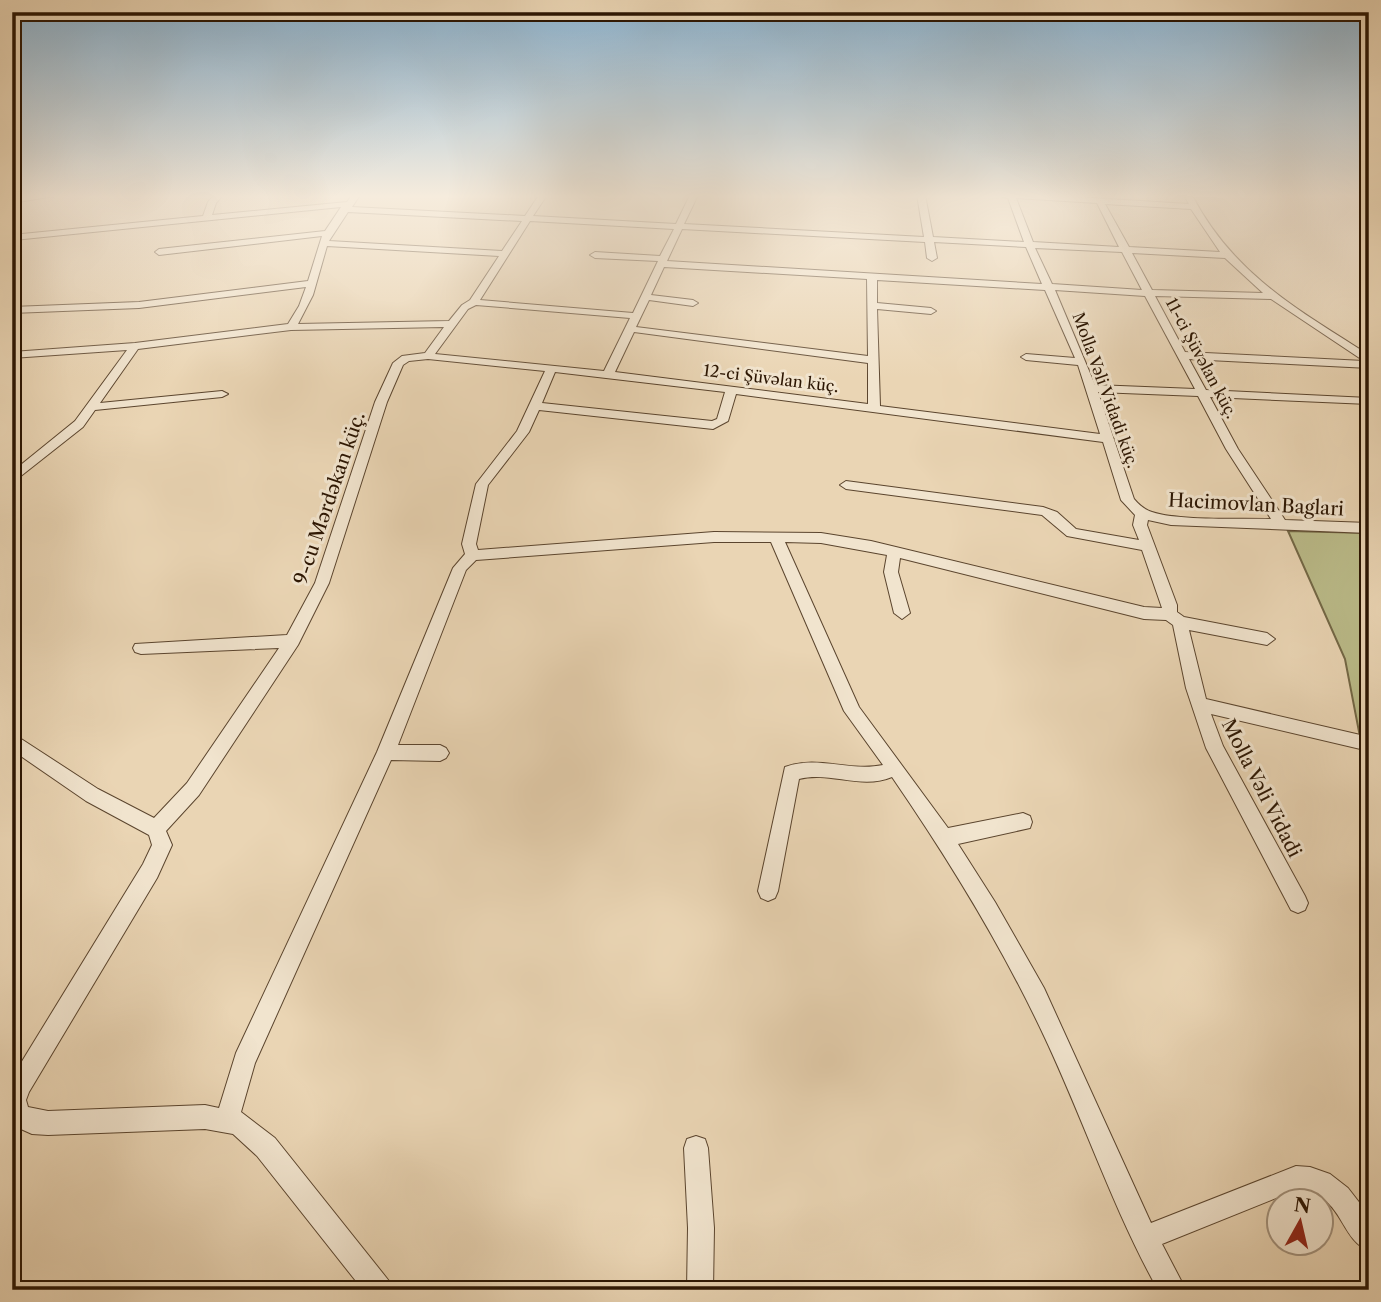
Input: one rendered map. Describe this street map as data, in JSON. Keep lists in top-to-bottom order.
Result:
{
  "streets": {
    "street": [
      "11-ci Şüvəlan küç.",
      "12-ci Şüvəlan küç.",
      "Molla Vəli Vidadi küç.",
      "9-cu Mərdəkan küç.",
      "Hacimovlan Baglari",
      "Molla Vəli Vidadi"
    ]
  },
  "crossings": [
    ["11-ci Şüvəlan küç.", "Hacimovlan Baglari"],
    ["12-ci Şüvəlan küç.", "Molla Vəli Vidadi küç."],
    ["12-ci Şüvəlan küç.", "9-cu Mərdəkan küç."],
    ["Molla Vəli Vidadi küç.", "Hacimovlan Baglari"],
    ["Molla Vəli Vidadi küç.", "Molla Vəli Vidadi"],
    ["Hacimovlan Baglari", "Molla Vəli Vidadi"]
  ],
  "north": "top"
}
